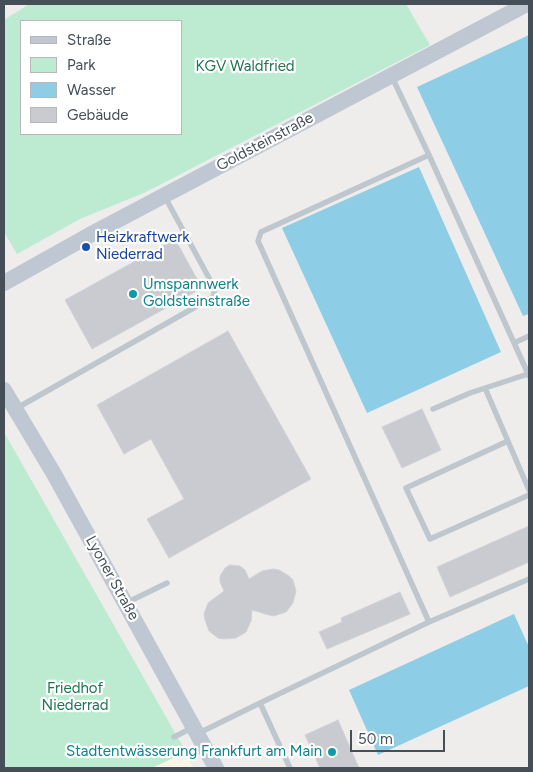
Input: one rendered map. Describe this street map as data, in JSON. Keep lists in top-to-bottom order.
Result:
{
  "streets": {
    "street": ["Goldsteinstraße", "Lyoner Straße"]
  },
  "parks": ["KGV Waldfried", "Friedhof Niederrad"],
  "places": ["Heizkraftwerk Niederrad", "Umspannwerk Goldsteinstraße", "Stadtentwässerung Frankfurt am Main"],
  "legend": [
    "Straße",
    "Park",
    "Wasser",
    "Gebäude"
  ],
  "scale_bar": "50 m"
}
